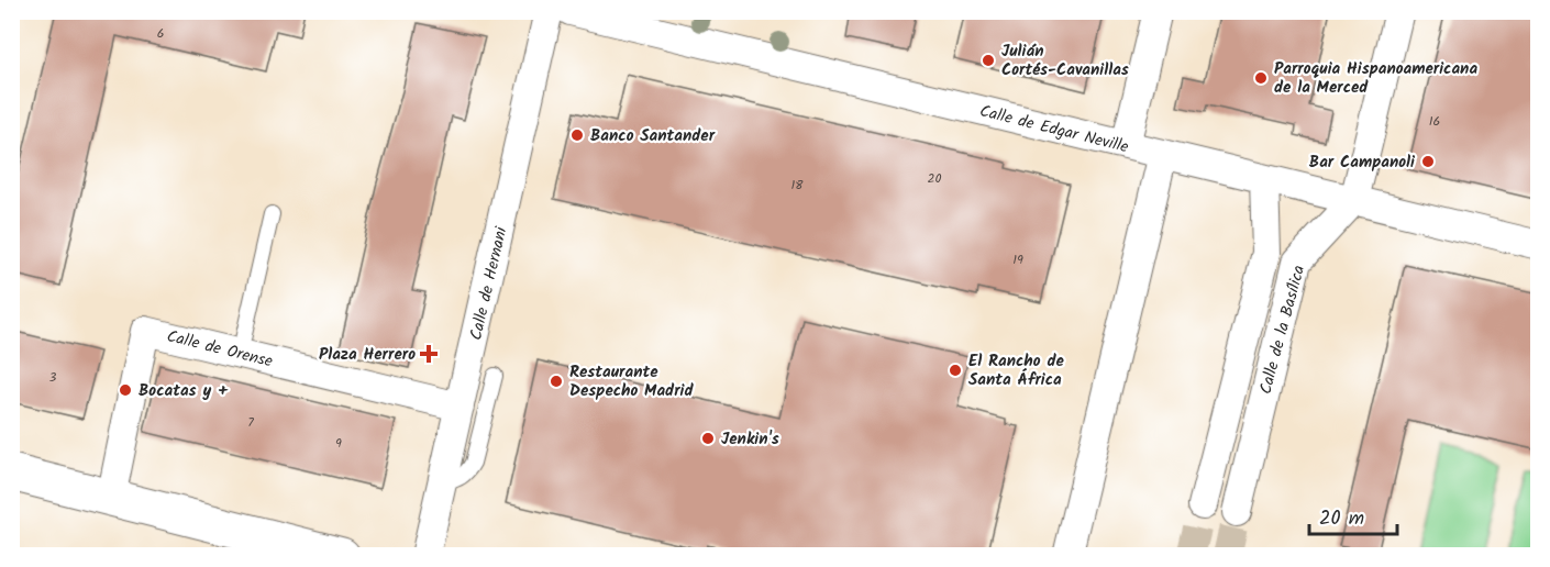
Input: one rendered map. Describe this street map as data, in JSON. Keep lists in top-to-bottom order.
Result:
{
  "streets": {
    "street": [
      "Calle de Edgar Neville",
      "Calle de Hernani",
      "Calle de la Basílica",
      "Calle de Orense"
    ]
  },
  "crossings": [
    ["Calle de Edgar Neville", "Calle de la Basílica"],
    ["Calle de Hernani", "Calle de Orense"]
  ],
  "places": {
    "other": [
      "Julián Cortés-Cavanillas",
      "Parroquia Hispanoamericana de la Merced",
      "Banco Santander",
      "Bar Campanoli",
      "El Rancho de Santa África",
      "Restaurante Despecho Madrid",
      "Bocatas y +",
      "Jenkin's"
    ],
    "health": ["Plaza Herrero"]
  },
  "house_numbers": [
    "6",
    "16",
    "20",
    "18",
    "19",
    "3",
    "7",
    "9"
  ],
  "scale_bar": "20 m"
}
